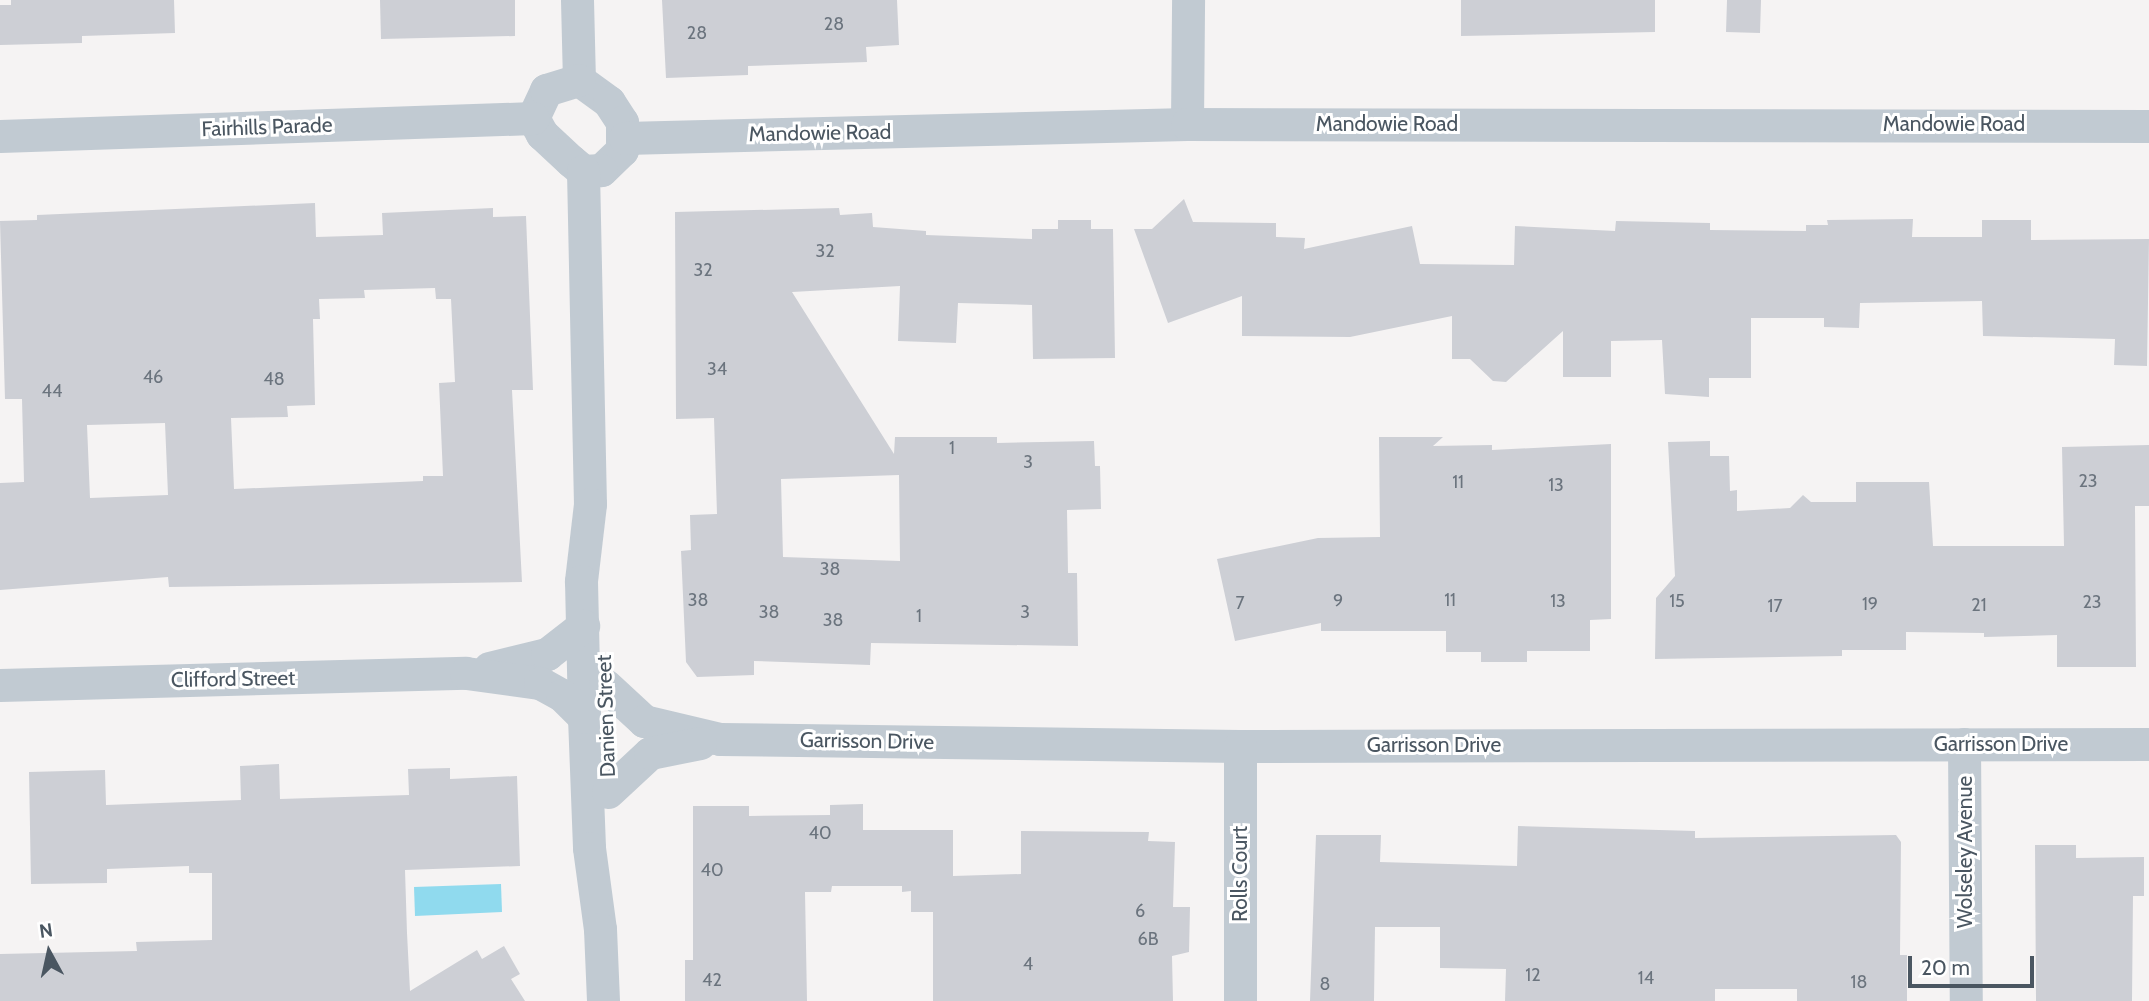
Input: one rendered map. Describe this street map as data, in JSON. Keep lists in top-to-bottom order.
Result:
{
  "streets": {
    "street": [
      "Mandowie Road",
      "Fairhills Parade",
      "Clifford Street",
      "Danien Street",
      "Garrisson Drive",
      "Wolseley Avenue",
      "Rolls Court"
    ]
  },
  "crossings": [
    ["Mandowie Road", "Fairhills Parade"],
    ["Mandowie Road", "Danien Street"],
    ["Fairhills Parade", "Danien Street"],
    ["Clifford Street", "Danien Street"],
    ["Danien Street", "Garrisson Drive"],
    ["Garrisson Drive", "Wolseley Avenue"],
    ["Garrisson Drive", "Rolls Court"]
  ],
  "house_numbers": [
    "28",
    "28",
    "32",
    "32",
    "34",
    "46",
    "48",
    "44",
    "1",
    "3",
    "23",
    "11",
    "13",
    "38",
    "38",
    "11",
    "9",
    "13",
    "15",
    "23",
    "7",
    "19",
    "21",
    "17",
    "38",
    "3",
    "1",
    "38",
    "40",
    "40",
    "6",
    "6B",
    "4",
    "12",
    "14",
    "42",
    "18",
    "8"
  ],
  "scale_bar": "20 m",
  "north": "top"
}
